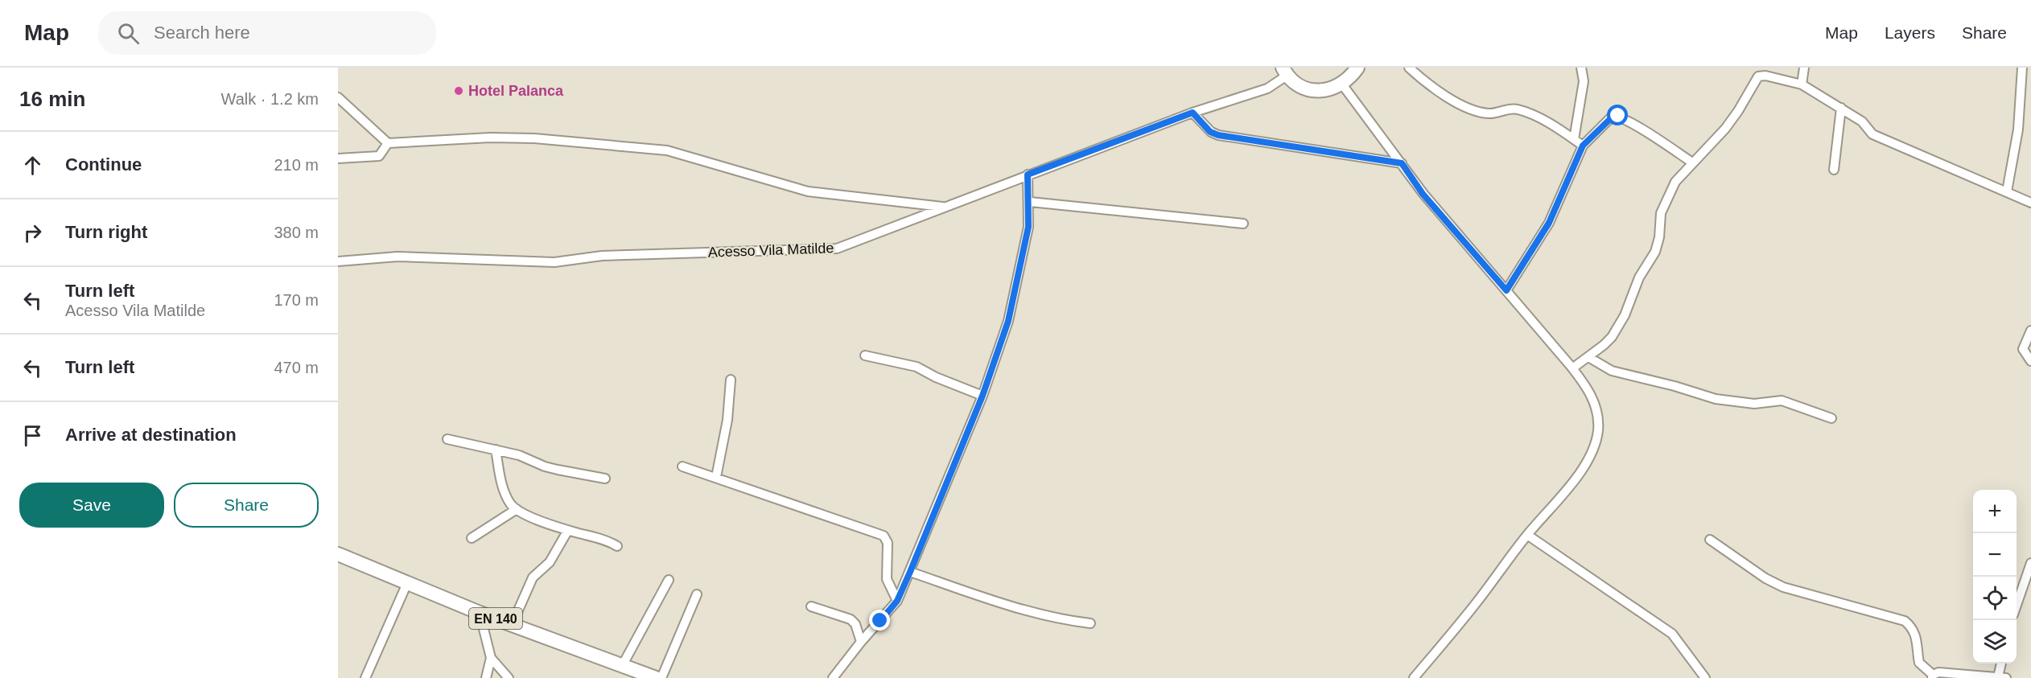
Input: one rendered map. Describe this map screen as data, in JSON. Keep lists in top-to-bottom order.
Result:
{
  "streets": {
    "main road": ["EN 140"],
    "street": ["Acesso Vila Matilde"]
  },
  "places": ["Hotel Palanca"],
  "page": {
    "header": "Map",
    "search": "Search here",
    "nav": ["Map", "Layers", "Share"],
    "heading": ["16 min", "Walk · 1.2 km"],
    "list": [
      ["Continue", "210 m"],
      ["Turn right", "380 m"],
      ["Turn left", "Acesso Vila Matilde", "170 m"],
      ["Turn left", "470 m"],
      "Arrive at destination"
    ],
    "buttons": ["Save", "Share"],
    "map_buttons": ["+", "−"]
  }
}
